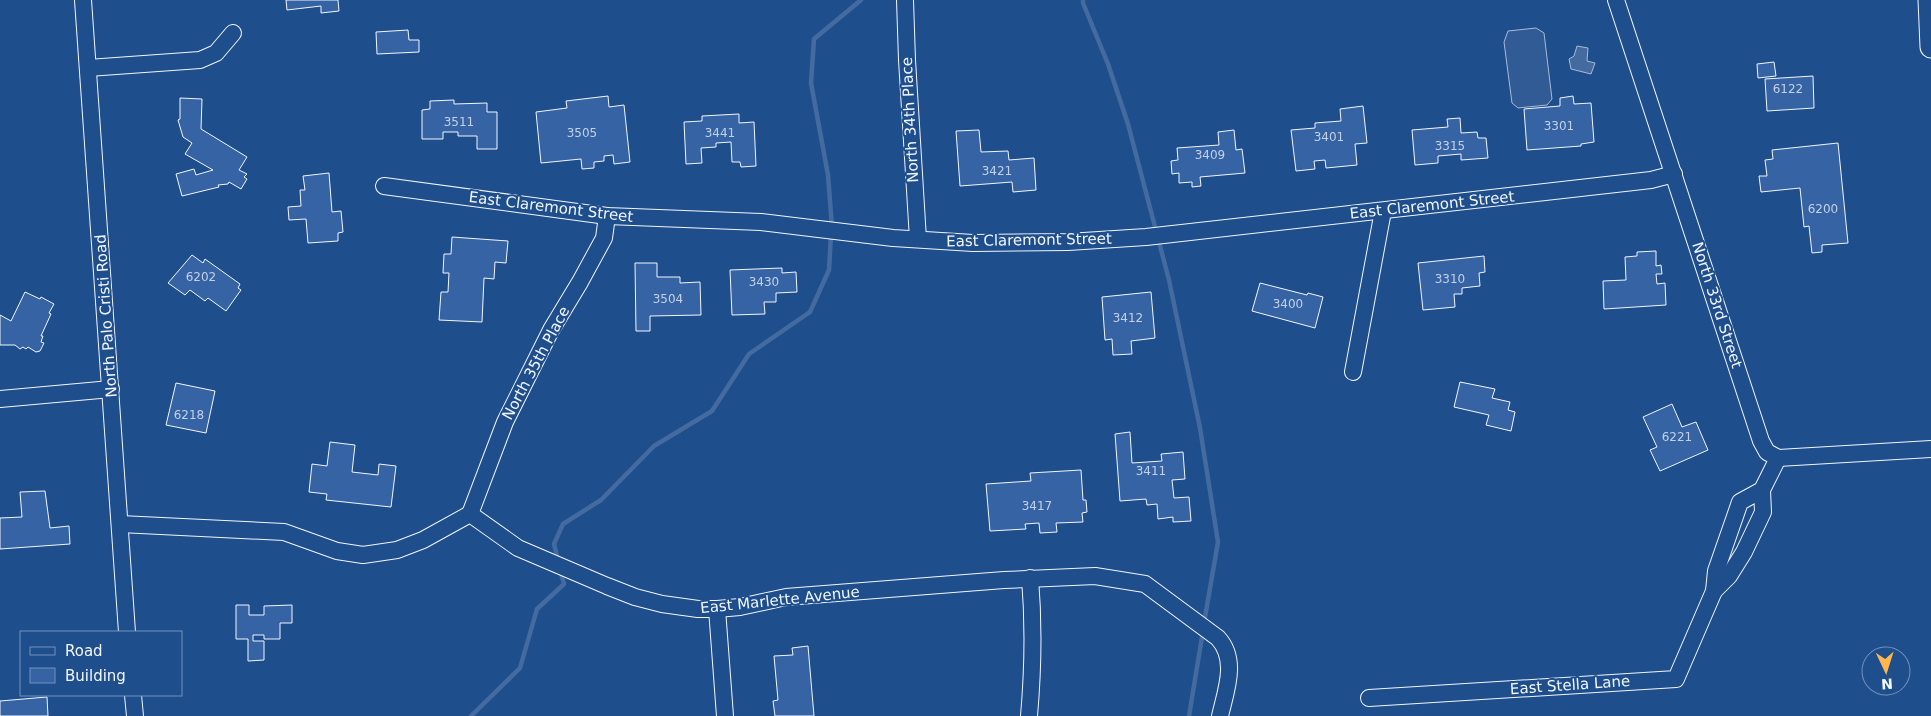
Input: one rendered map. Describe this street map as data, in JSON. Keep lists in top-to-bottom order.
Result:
{
  "streets": {
    "street": [
      "North 34th Place",
      "East Claremont Street",
      "North 33rd Street",
      "North Palo Cristi Road",
      "North 35th Place",
      "East Marlette Avenue",
      "East Stella Lane"
    ]
  },
  "crossings": [
    ["North 34th Place", "East Claremont Street"],
    ["East Claremont Street", "North 33rd Street"],
    ["East Claremont Street", "North 35th Place"],
    ["North 33rd Street", "East Stella Lane"],
    ["North 35th Place", "East Marlette Avenue"]
  ],
  "house_numbers": [
    "6122",
    "3511",
    "3301",
    "3505",
    "3441",
    "3401",
    "3315",
    "3409",
    "3421",
    "6200",
    "6202",
    "3310",
    "3430",
    "3504",
    "3400",
    "3412",
    "6218",
    "6221",
    "3411",
    "3417"
  ],
  "legend": ["Road", "Building"],
  "north": "bottom"
}
